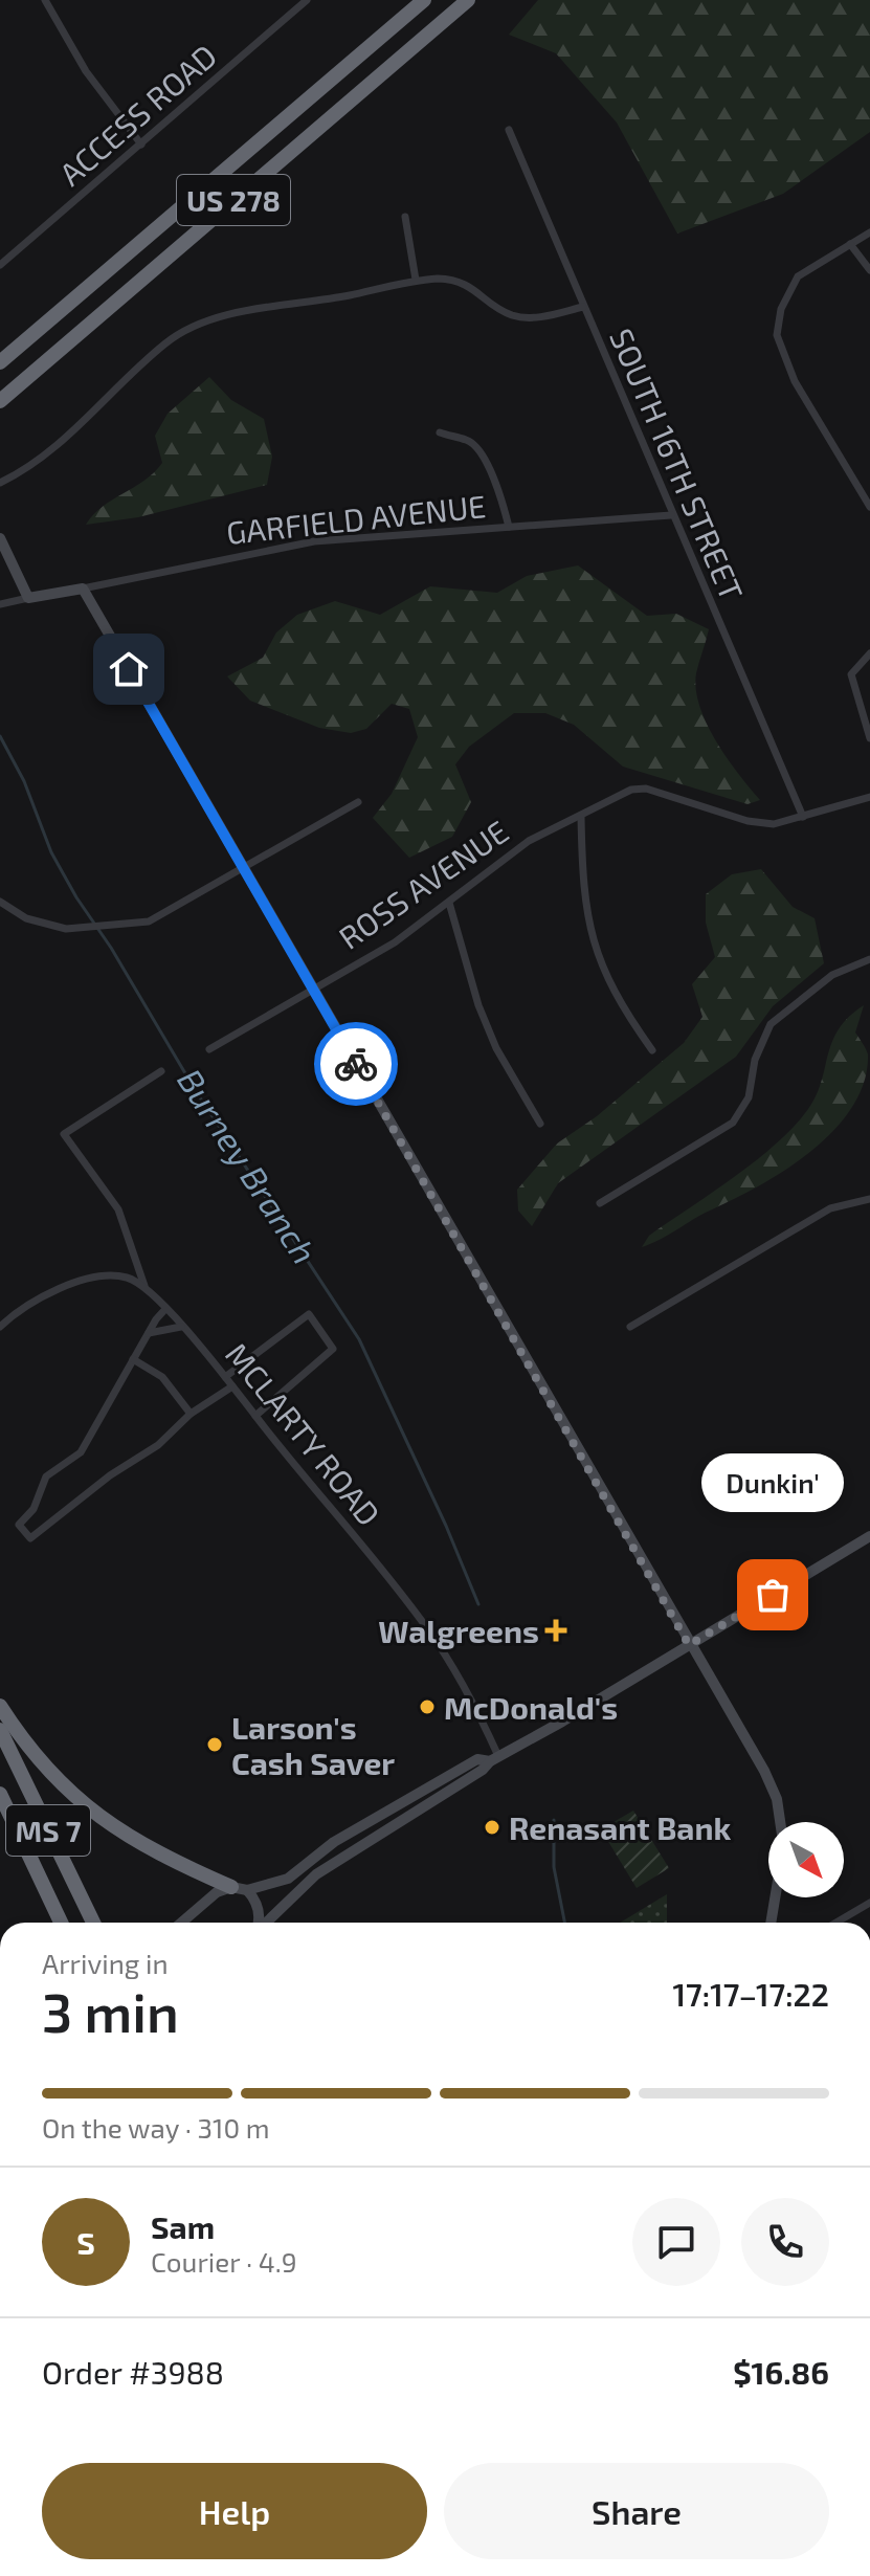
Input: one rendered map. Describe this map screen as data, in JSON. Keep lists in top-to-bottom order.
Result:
{
  "streets": {
    "highway": ["US 278", "MS 7"],
    "street": [
      "ACCESS ROAD",
      "SOUTH 16TH STREET",
      "GARFIELD AVENUE",
      "ROSS AVENUE",
      "MCLARTY ROAD"
    ]
  },
  "crossings": [
    ["SOUTH 16TH STREET", "GARFIELD AVENUE"],
    ["SOUTH 16TH STREET", "ROSS AVENUE"]
  ],
  "water": ["Burney Branch"],
  "places": {
    "other": [
      "Dunkin'",
      "McDonald's",
      "Larson's Cash Saver",
      "Renasant Bank"
    ],
    "health": ["Walgreens"]
  },
  "north": "bottom right",
  "page": {
    "bubble": "Dunkin'",
    "heading": ["3 min", "Arriving in", "17:17–17:22"],
    "panel": [
      "Sam",
      "Courier · 4.9",
      "Order #3988",
      "$16.86"
    ],
    "bar": "On the way · 310 m",
    "round": "S",
    "buttons": ["Help", "Share"]
  }
}
